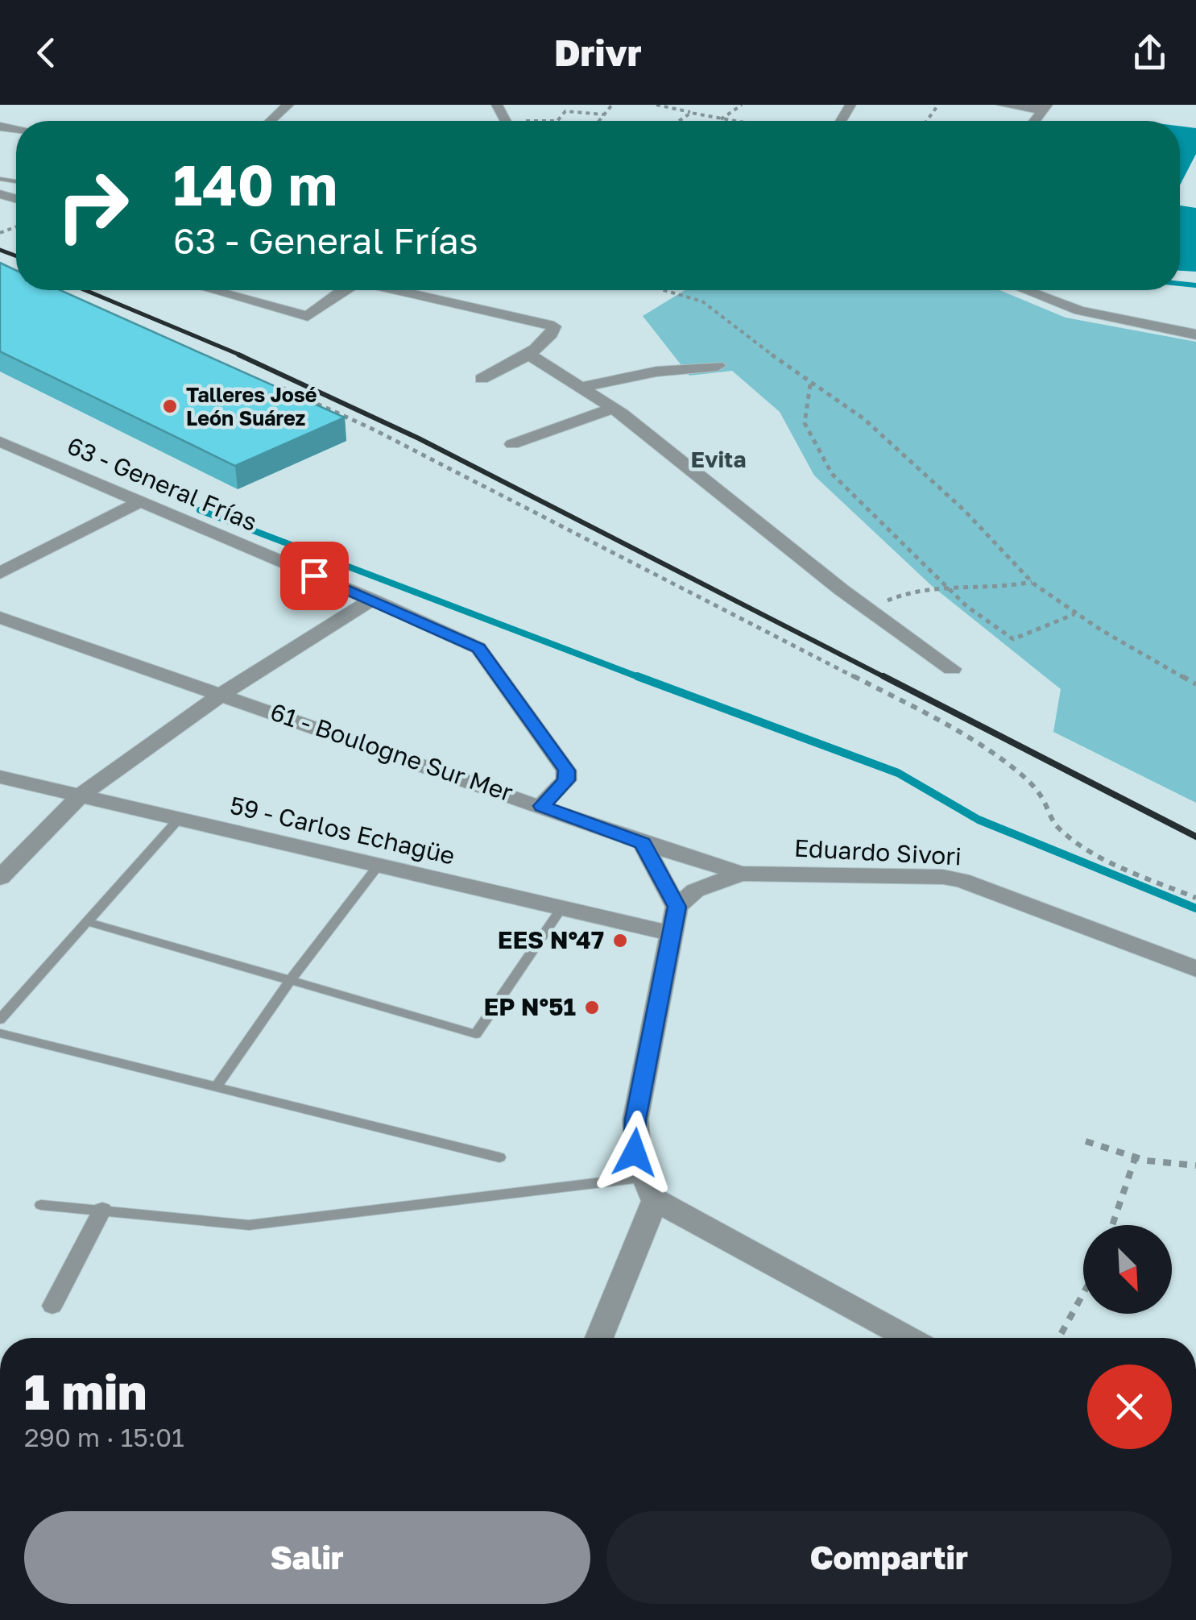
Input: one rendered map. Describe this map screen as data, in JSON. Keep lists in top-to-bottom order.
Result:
{
  "streets": {
    "street": [
      "63 - General Frías",
      "61 - Boulogne Sur Mer",
      "59 - Carlos Echagüe",
      "Eduardo Sivori"
    ]
  },
  "crossings": [
    ["63 - General Frías", "61 - Boulogne Sur Mer"],
    ["61 - Boulogne Sur Mer", "Eduardo Sivori"]
  ],
  "districts": ["Evita"],
  "places": ["Talleres José León Suárez", "EES N°47", "EP N°51"],
  "north": "bottom right",
  "page": {
    "header": "Drivr",
    "turn": ["140 m", "63 - General Frías"],
    "heading": ["1 min", "290 m · 15:01"],
    "buttons": ["Salir", "Compartir"]
  }
}
